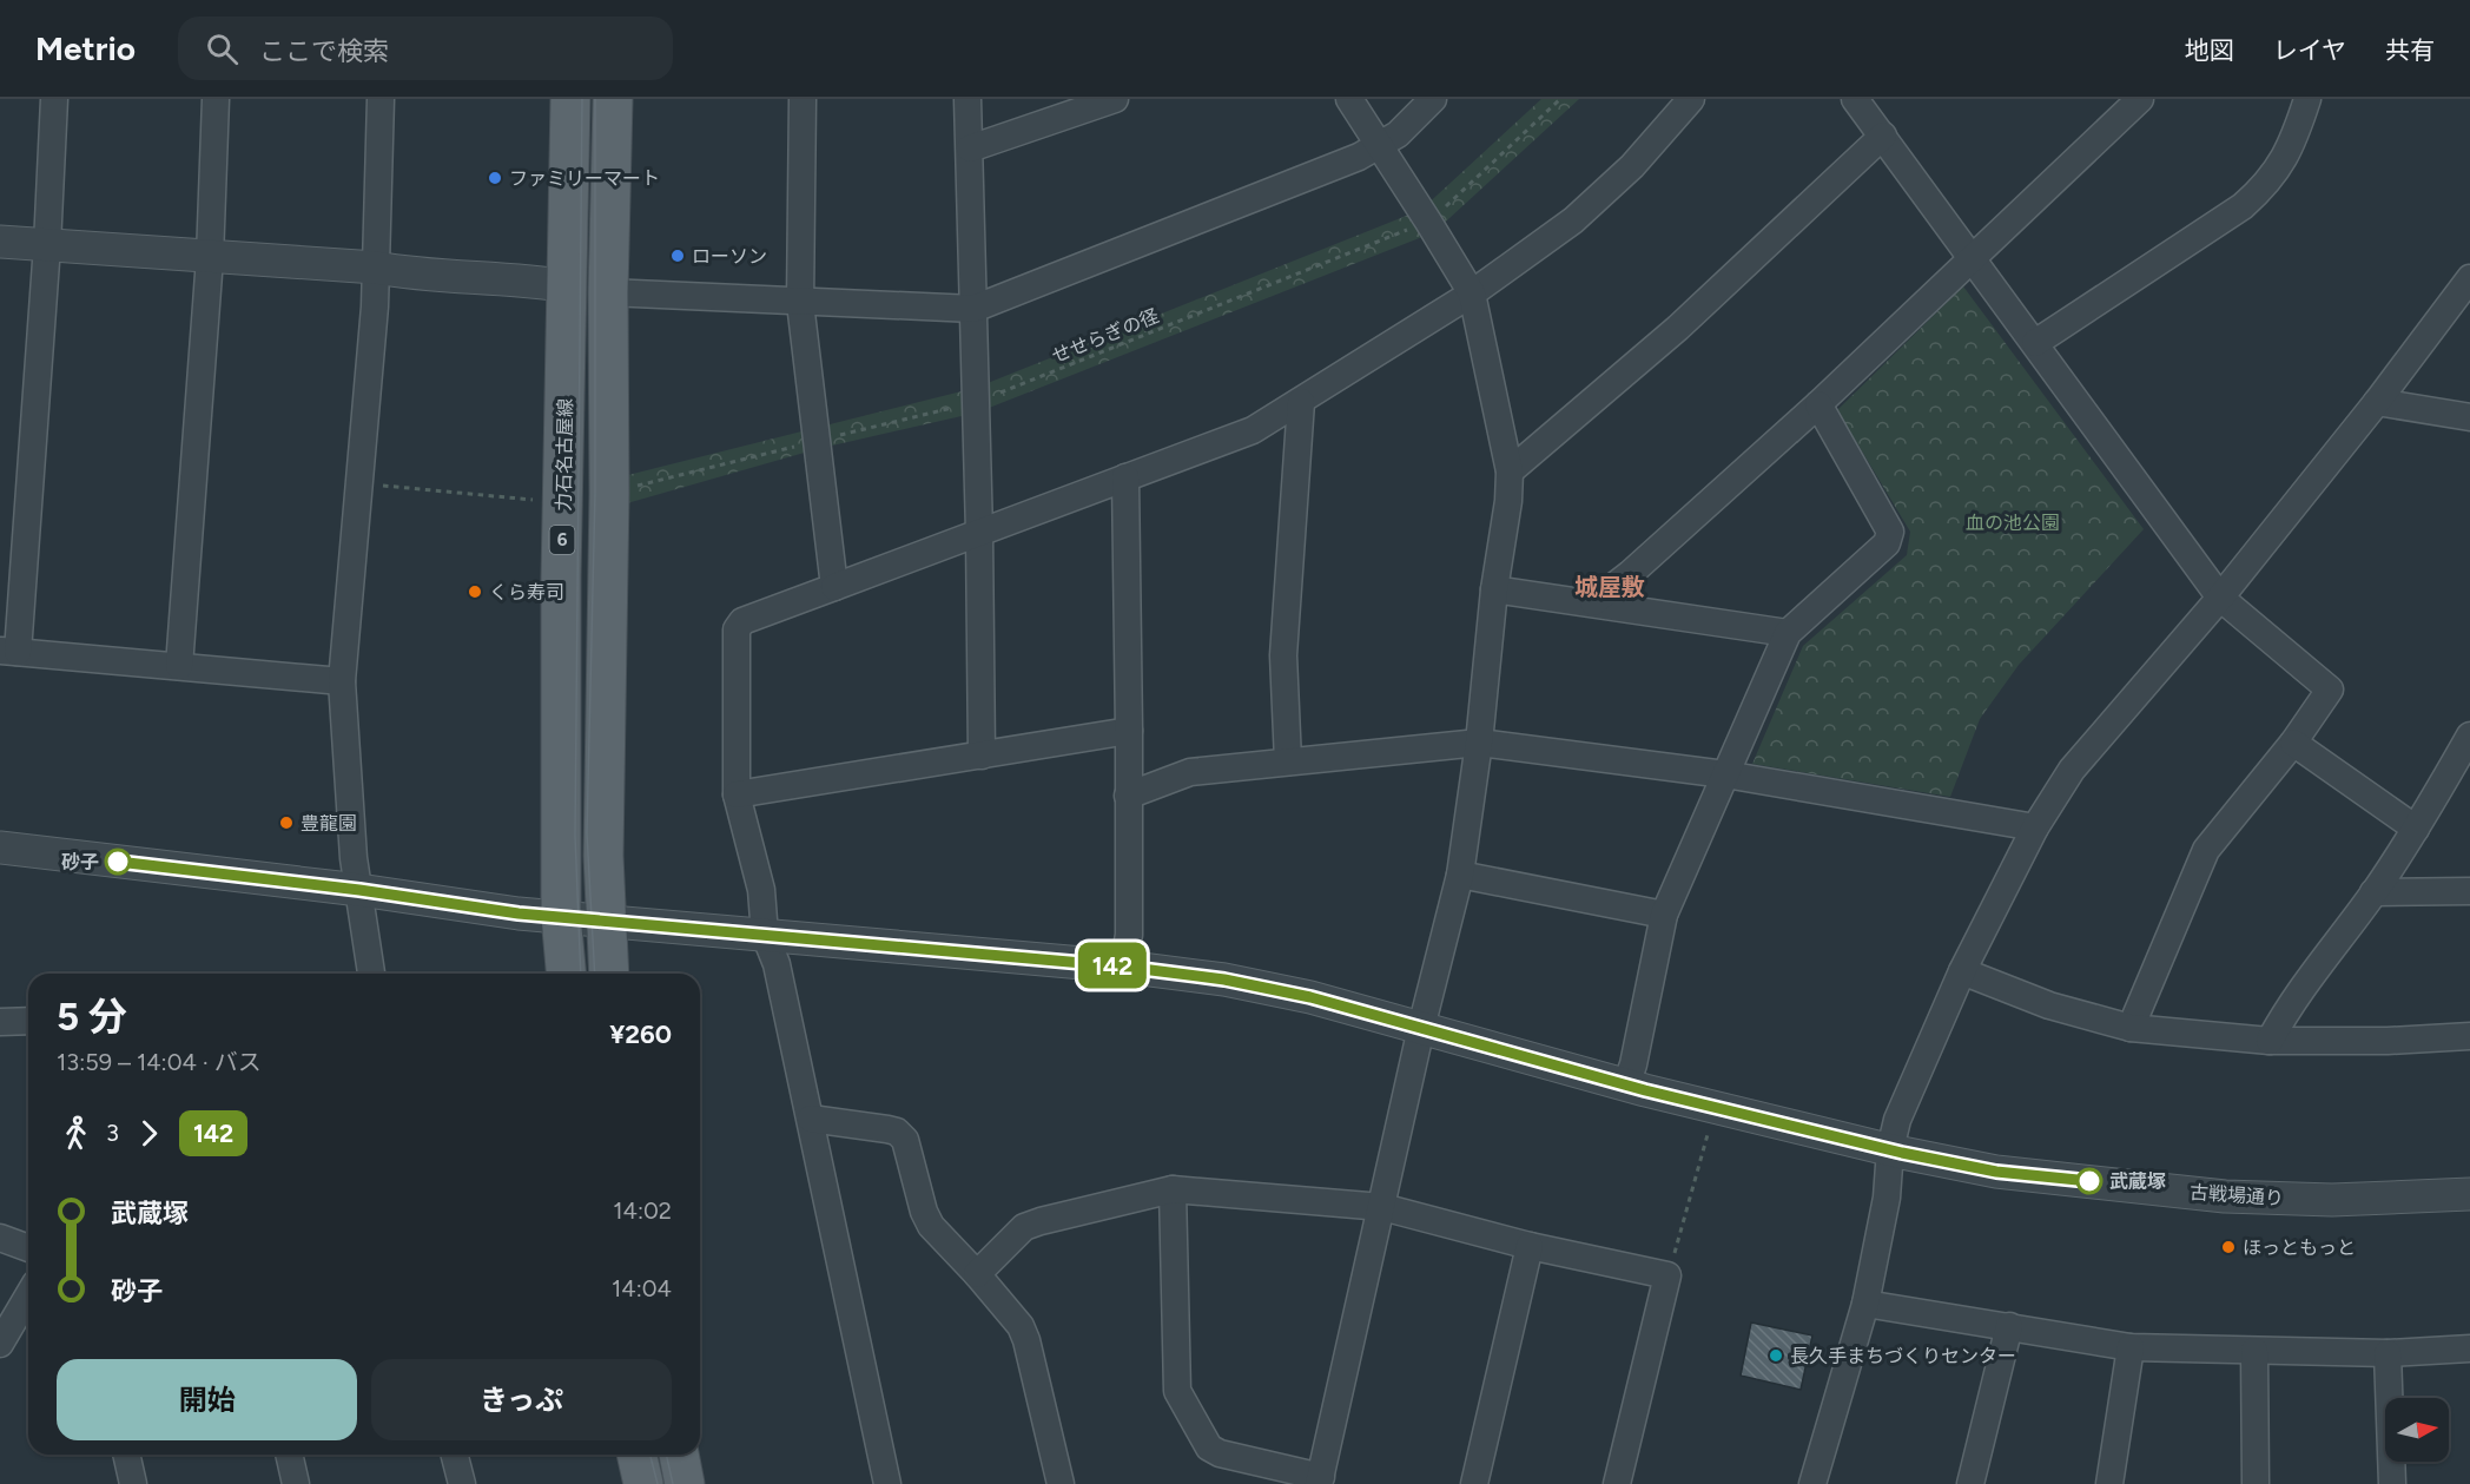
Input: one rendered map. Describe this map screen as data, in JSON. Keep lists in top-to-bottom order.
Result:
{
  "streets": {
    "main road": ["力石名古屋線", "6"],
    "street": ["古戦場通り"],
    "path": ["せせらぎの径"]
  },
  "crossings": [
    ["力石名古屋線", "古戦場通り"]
  ],
  "districts": ["城屋敷"],
  "parks": ["血の池公園"],
  "places": [
    "ファミリーマート",
    "ローソン",
    "くら寿司",
    "豊龍園",
    "砂子",
    "武蔵塚",
    "ほっともっと",
    "長久手まちづくりセンター"
  ],
  "lines": ["bus line 142"],
  "north": "right",
  "page": {
    "header": "Metrio",
    "search": "ここで検索",
    "nav": ["地図", "レイヤ", "共有"],
    "on_map": "142",
    "heading": ["5 分", "13:59 – 14:04 · バス", "¥260"],
    "legs": ["3", "142"],
    "list": [
      {
        "name": "武蔵塚",
        "value": "14:02"
      },
      {
        "name": "砂子",
        "value": "14:04"
      }
    ],
    "buttons": ["開始", "きっぷ"]
  }
}
